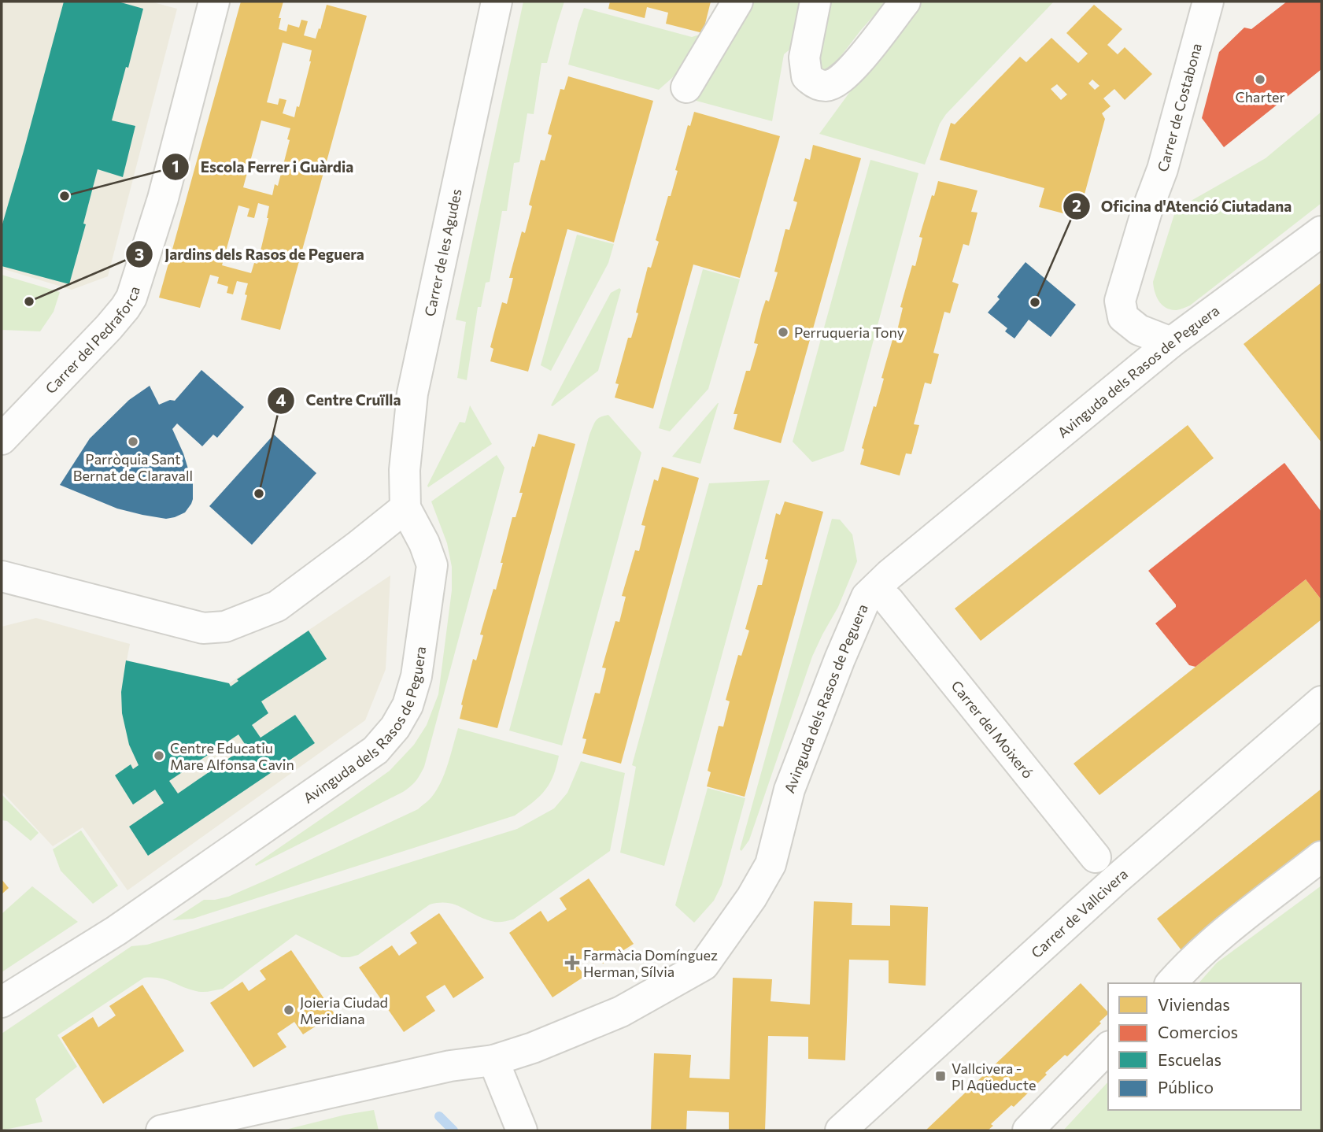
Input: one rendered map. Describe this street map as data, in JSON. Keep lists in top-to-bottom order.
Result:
{
  "streets": {
    "street": [
      "Carrer de Costabona",
      "Carrer de les Agudes",
      "Carrer del Pedraforca",
      "Avinguda dels Rasos de Peguera",
      "Carrer del Moixeró",
      "Carrer de Vallcivera"
    ]
  },
  "crossings": [
    ["Carrer de Costabona", "Avinguda dels Rasos de Peguera"],
    ["Carrer de les Agudes", "Avinguda dels Rasos de Peguera"]
  ],
  "places": {
    "other": [
      "Charter",
      "Escola Ferrer i Guàrdia",
      "Jardins dels Rasos de Peguera",
      "Oficina d'Atenció Ciutadana",
      "Perruqueria Tony",
      "Parròquia Sant Bernat de Claravall",
      "Centre Cruïlla",
      "Centre Educatiu Mare Alfonsa Cavin",
      "Joieria Ciudad Meridiana"
    ],
    "health": ["Farmàcia Domínguez Herman, Sílvia"],
    "transit": ["Vallcivera - Pl Aqüeducte"]
  },
  "legend": [
    "Viviendas",
    "Comercios",
    "Escuelas",
    "Público"
  ]
}
